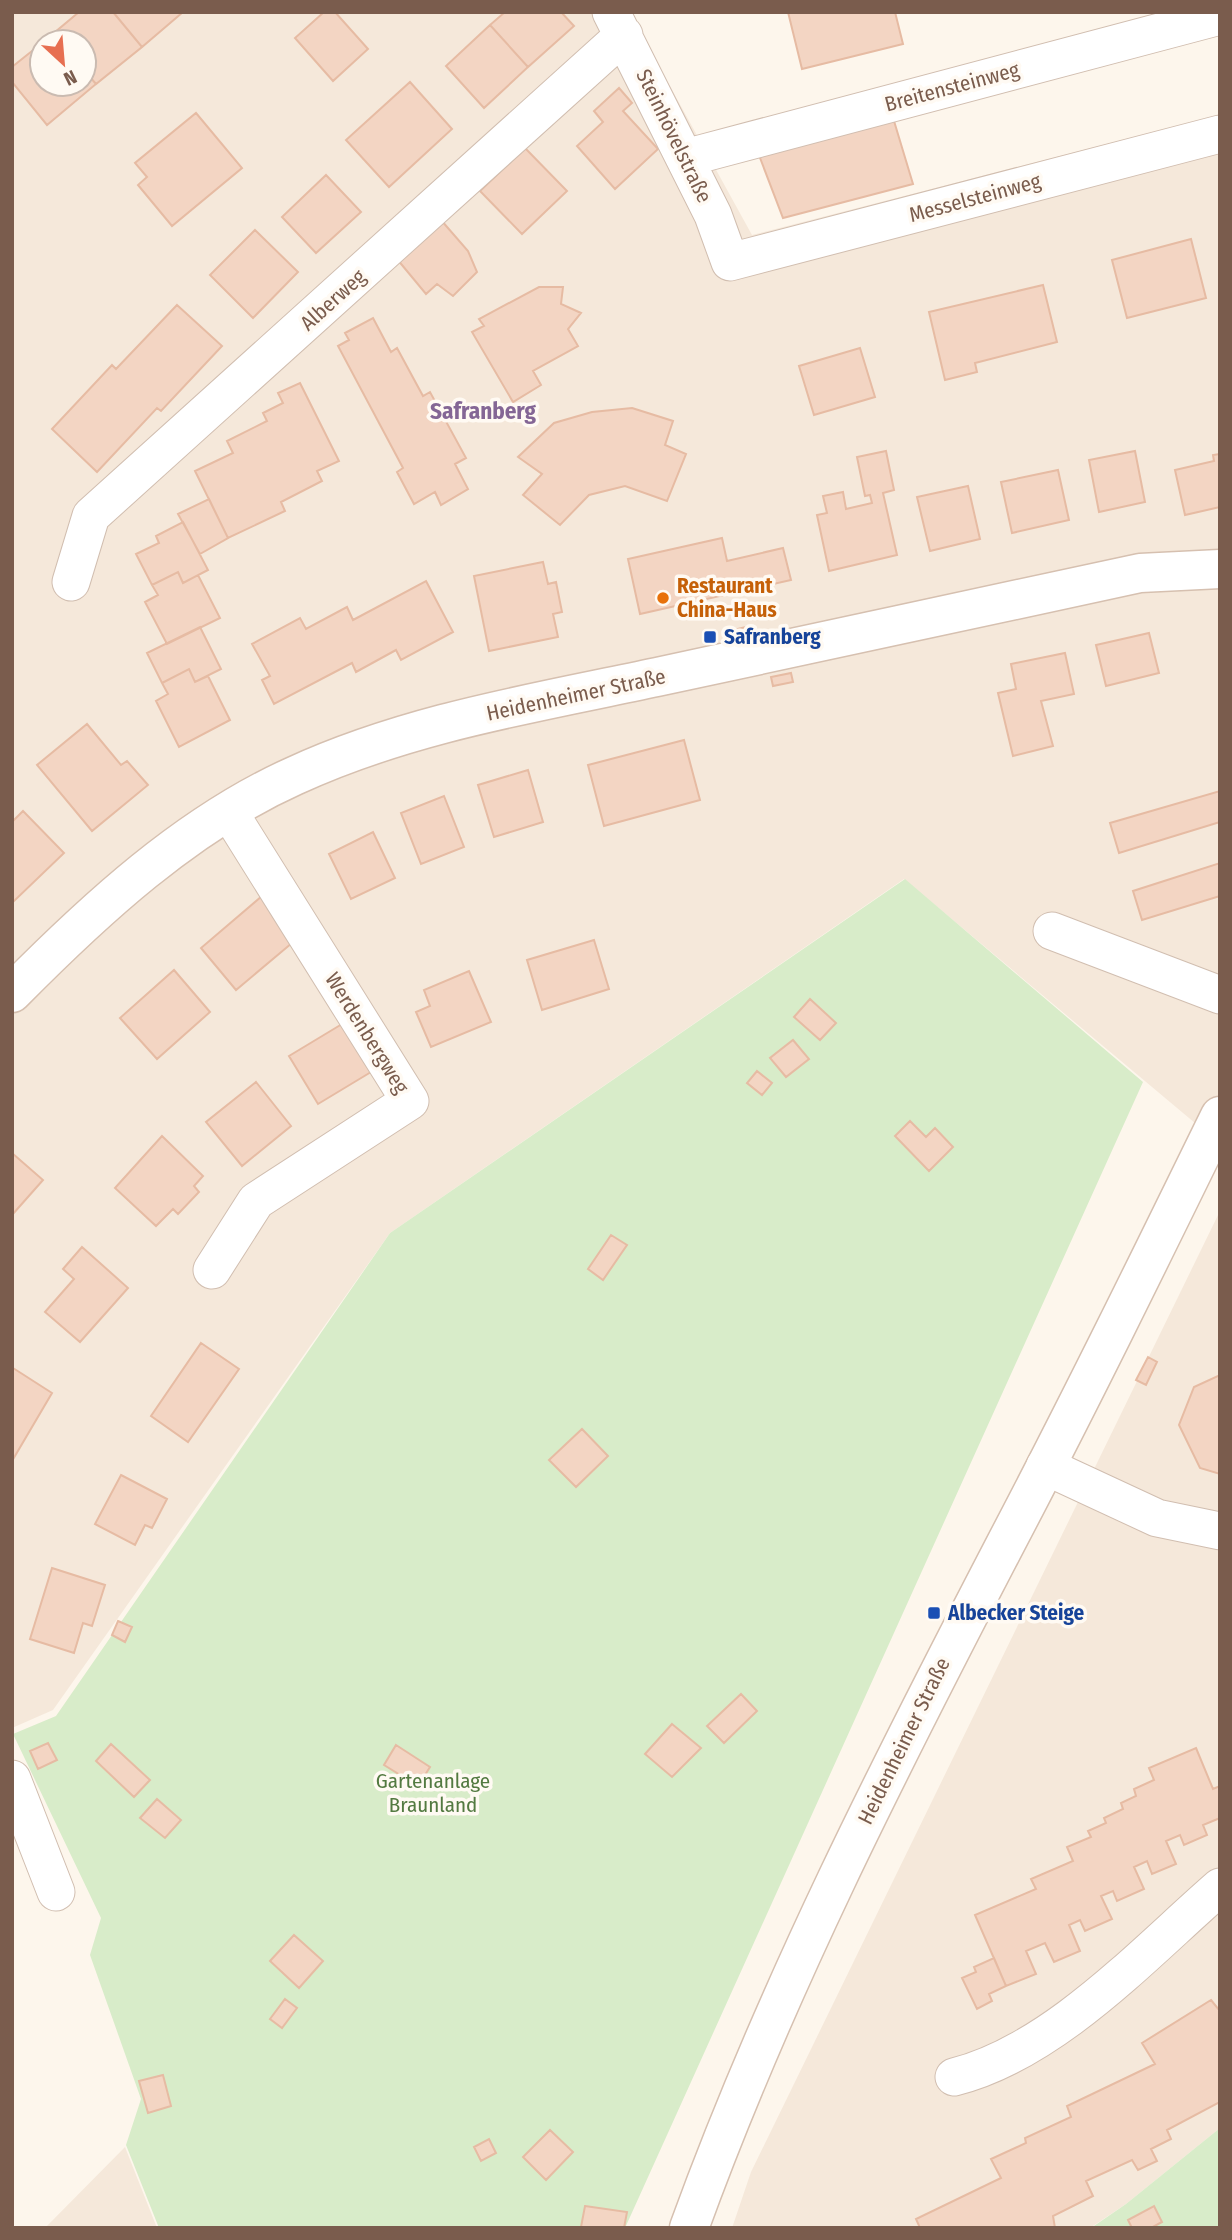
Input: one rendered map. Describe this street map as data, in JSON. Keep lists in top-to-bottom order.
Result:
{
  "streets": {
    "main road": ["Heidenheimer Straße"],
    "street": [
      "Breitensteinweg",
      "Steinhövelstraße",
      "Messelsteinweg",
      "Alberweg",
      "Werdenbergweg"
    ]
  },
  "crossings": [
    ["Breitensteinweg", "Steinhövelstraße"],
    ["Steinhövelstraße", "Messelsteinweg"],
    ["Steinhövelstraße", "Alberweg"],
    ["Heidenheimer Straße", "Werdenbergweg"]
  ],
  "districts": ["Safranberg"],
  "parks": ["Gartenanlage Braunland"],
  "places": {
    "other": ["Restaurant China-Haus"],
    "transit": ["Safranberg", "Albecker Steige"]
  },
  "north": "bottom right"
}
